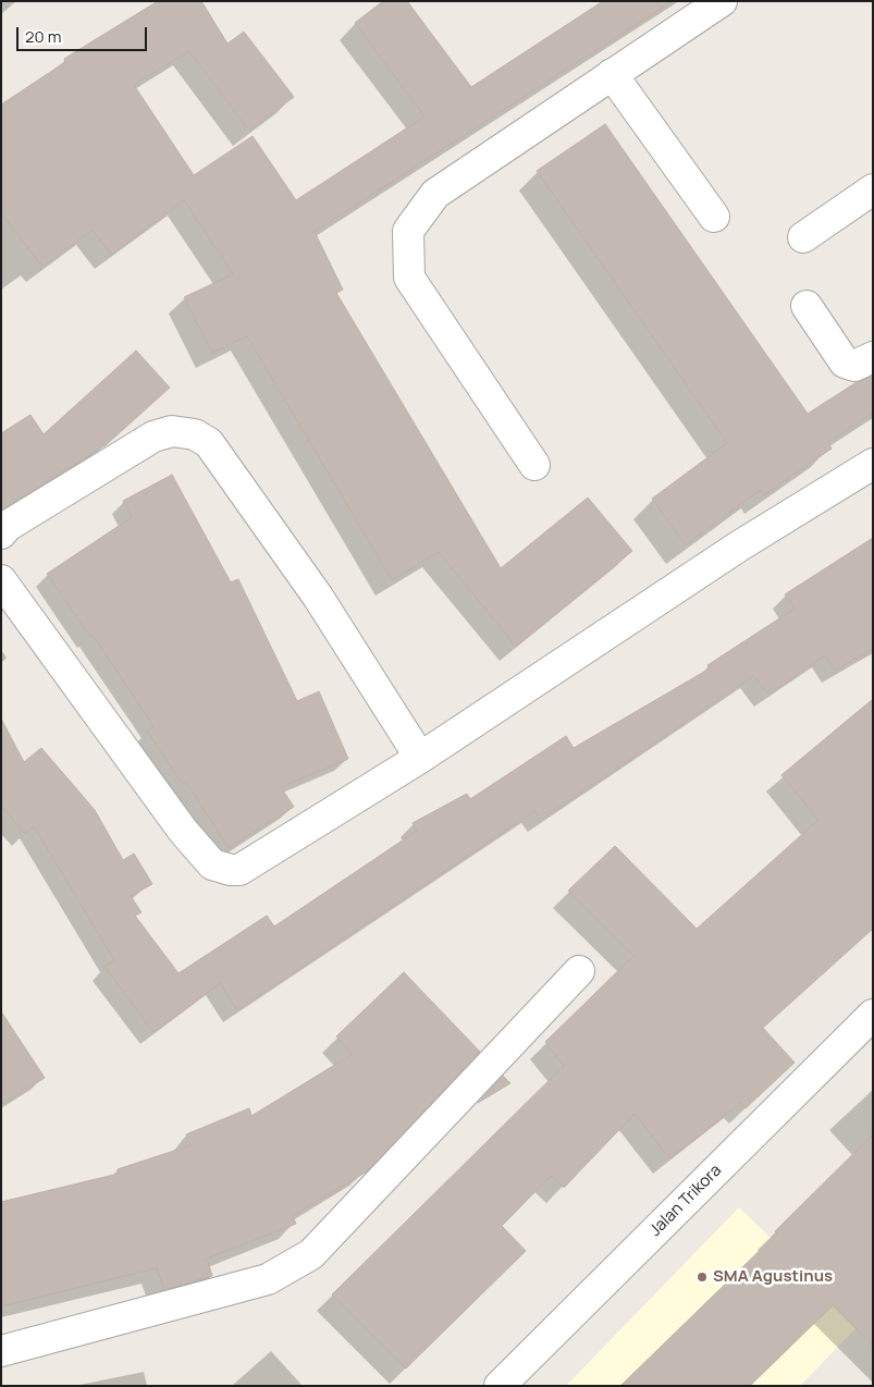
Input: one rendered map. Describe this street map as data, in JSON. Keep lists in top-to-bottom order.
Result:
{
  "streets": {
    "street": ["Jalan Trikora"]
  },
  "places": ["SMA Agustinus"],
  "scale_bar": "20 m"
}
